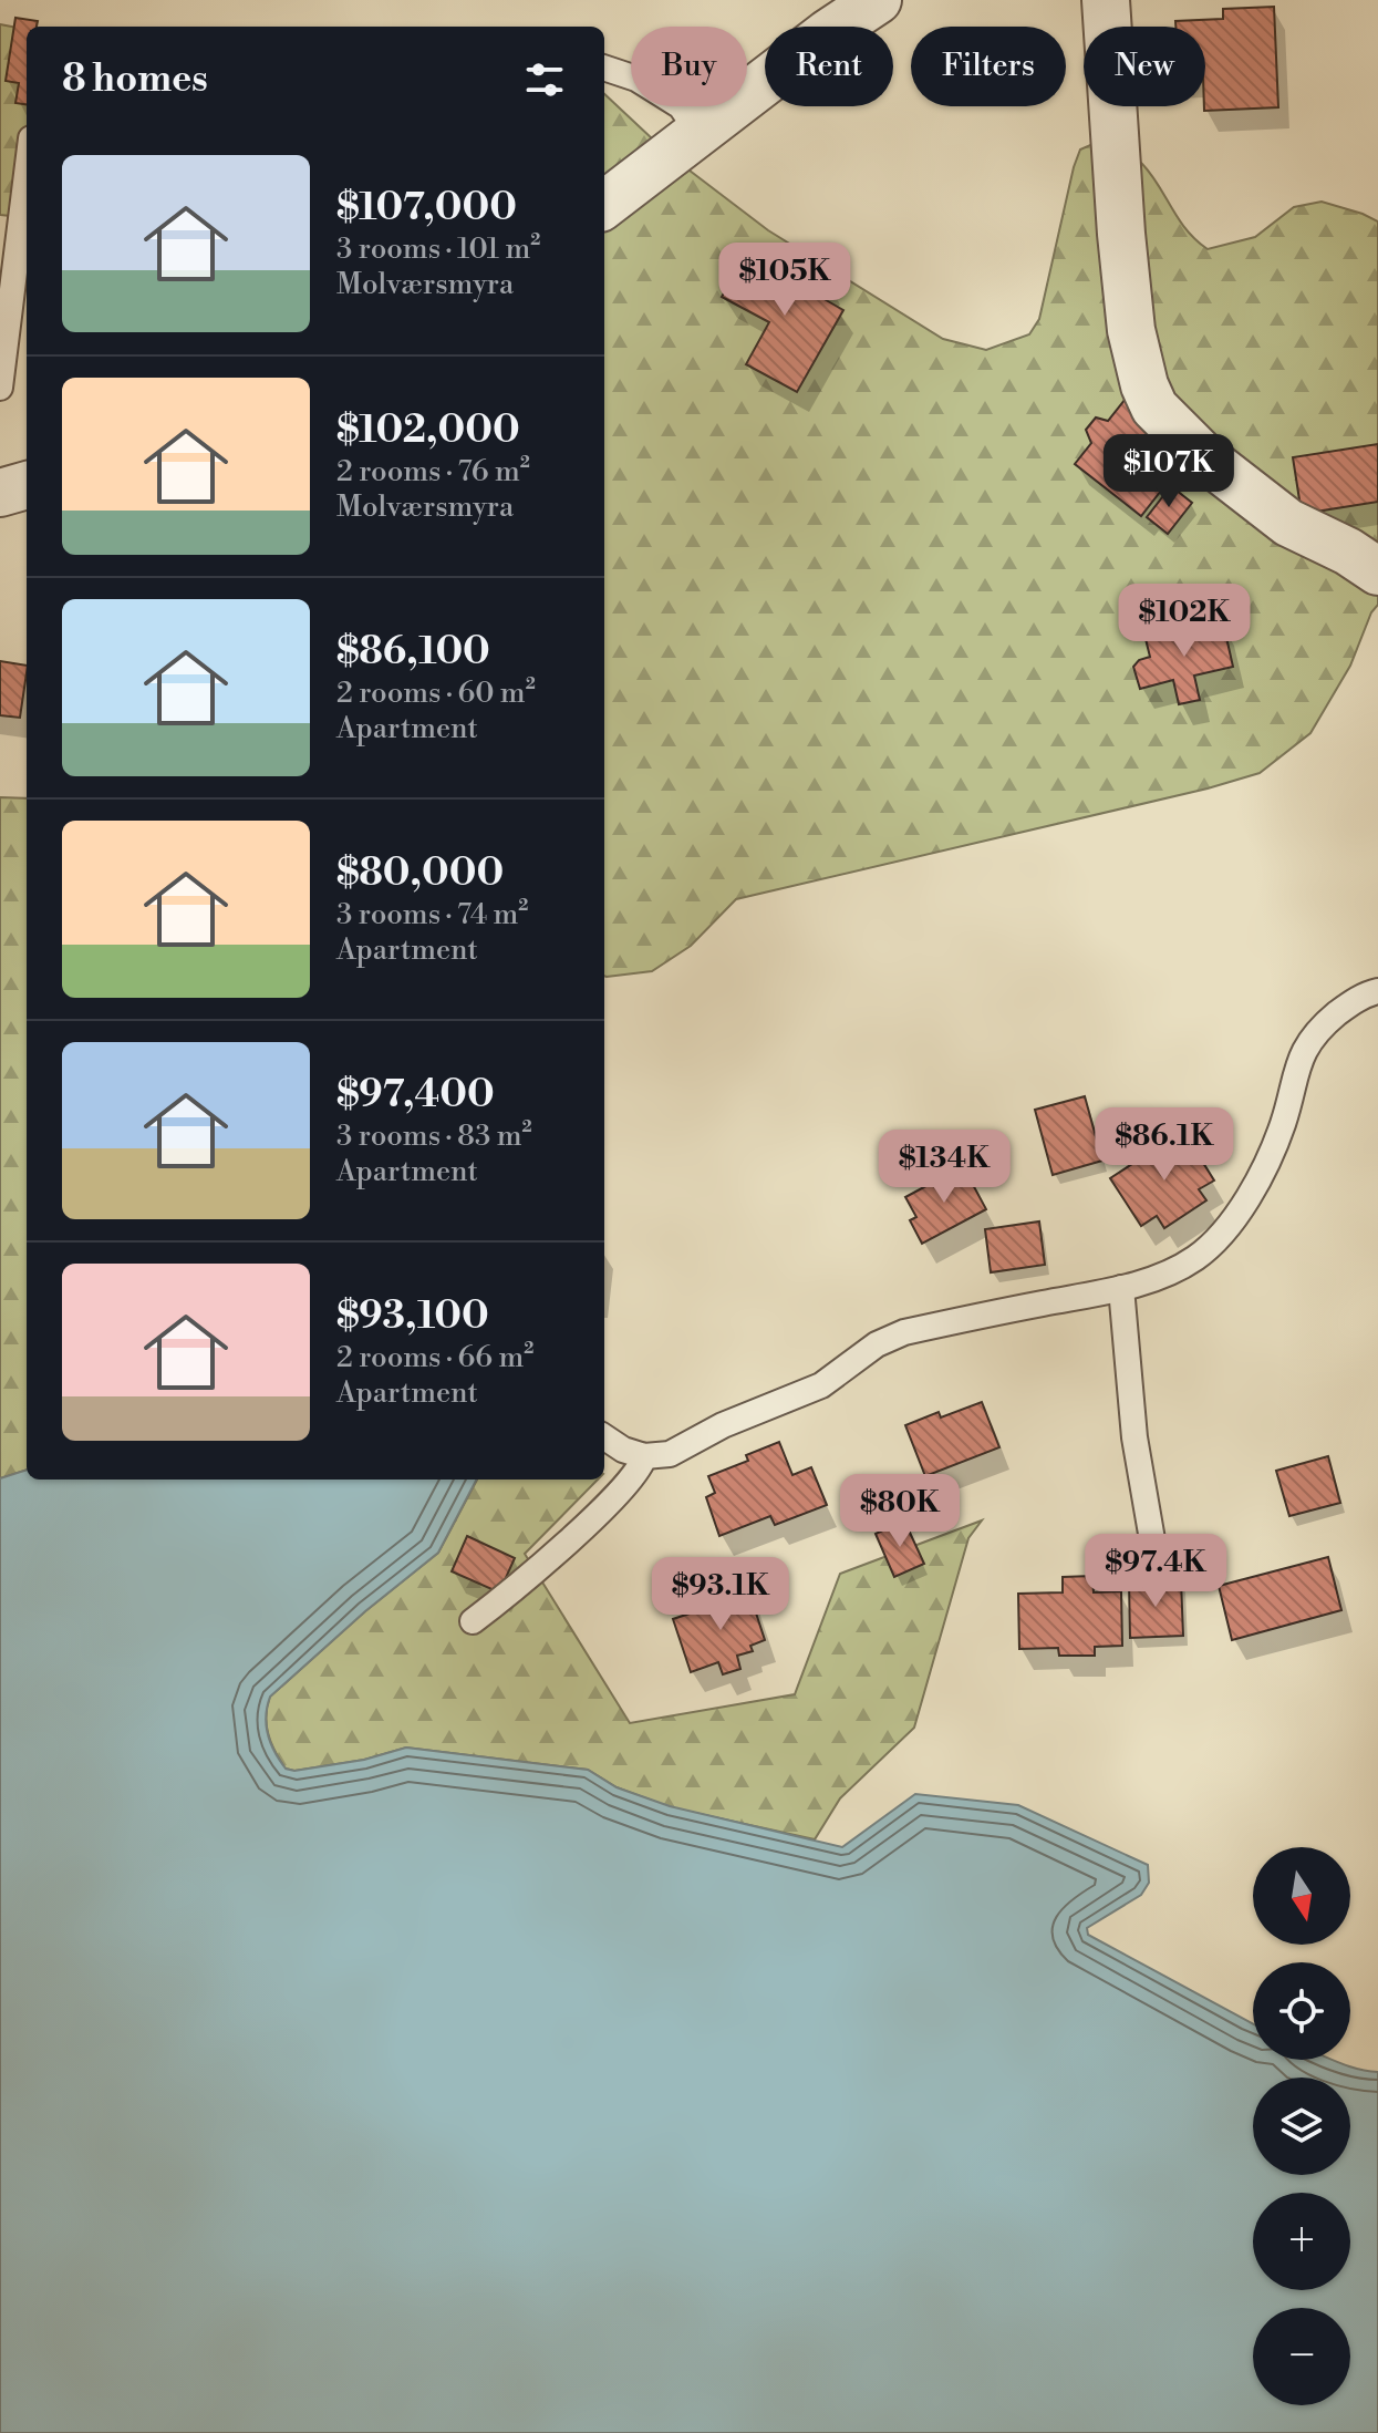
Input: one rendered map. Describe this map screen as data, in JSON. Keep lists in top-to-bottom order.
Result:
{
  "north": "bottom",
  "page": {
    "chip": [
      "Buy",
      "Rent",
      "Filters",
      "New"
    ],
    "heading": "8 homes",
    "list": [
      {
        "name": "$107,000",
        "note": "3 rooms · 101 m² · Molværsmyra"
      },
      {
        "name": "$102,000",
        "note": "2 rooms · 76 m² · Molværsmyra"
      },
      {
        "name": "$86,100",
        "note": "2 rooms · 60 m² · Apartment"
      },
      {
        "name": "$80,000",
        "note": "3 rooms · 74 m² · Apartment"
      },
      {
        "name": "$97,400",
        "note": "3 rooms · 83 m² · Apartment"
      },
      {
        "name": "$93,100",
        "note": "2 rooms · 66 m² · Apartment"
      }
    ],
    "price": [
      "$105K",
      "$107K",
      "$102K",
      "$86.1K",
      "$134K",
      "$80K",
      "$97.4K",
      "$93.1K"
    ],
    "map_buttons": ["+", "−"]
  }
}
